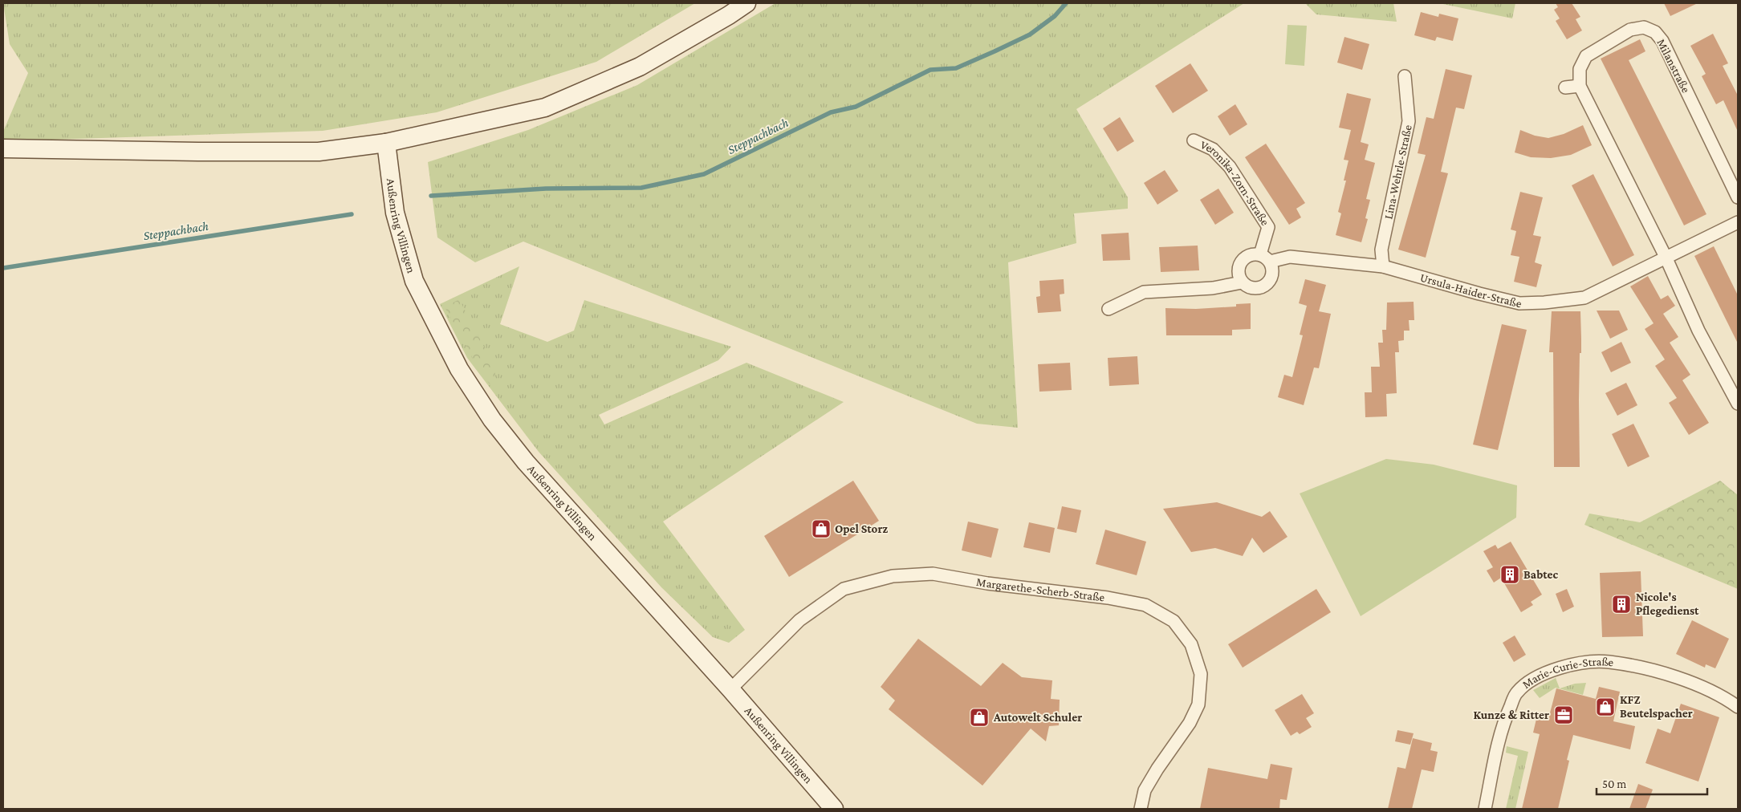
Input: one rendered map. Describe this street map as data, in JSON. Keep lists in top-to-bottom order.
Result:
{
  "streets": {
    "street": [
      "Milanstraße",
      "Lina-Wehrle-Straße",
      "Veronika-Zorn-Straße",
      "Außenring Villingen",
      "Ursula-Haider-Straße",
      "Margarethe-Scherb-Straße",
      "Marie-Curie-Straße"
    ]
  },
  "crossings": [
    ["Lina-Wehrle-Straße", "Ursula-Haider-Straße"],
    ["Veronika-Zorn-Straße", "Ursula-Haider-Straße"],
    ["Außenring Villingen", "Margarethe-Scherb-Straße"]
  ],
  "water": ["Steppachbach"],
  "places": {
    "shop": ["Opel Storz", "KFZ Beutelspacher", "Autowelt Schuler"],
    "building": ["Babtec", "Nicole's Pflegedienst"],
    "office": ["Kunze & Ritter"]
  },
  "scale_bar": "50 m"
}
